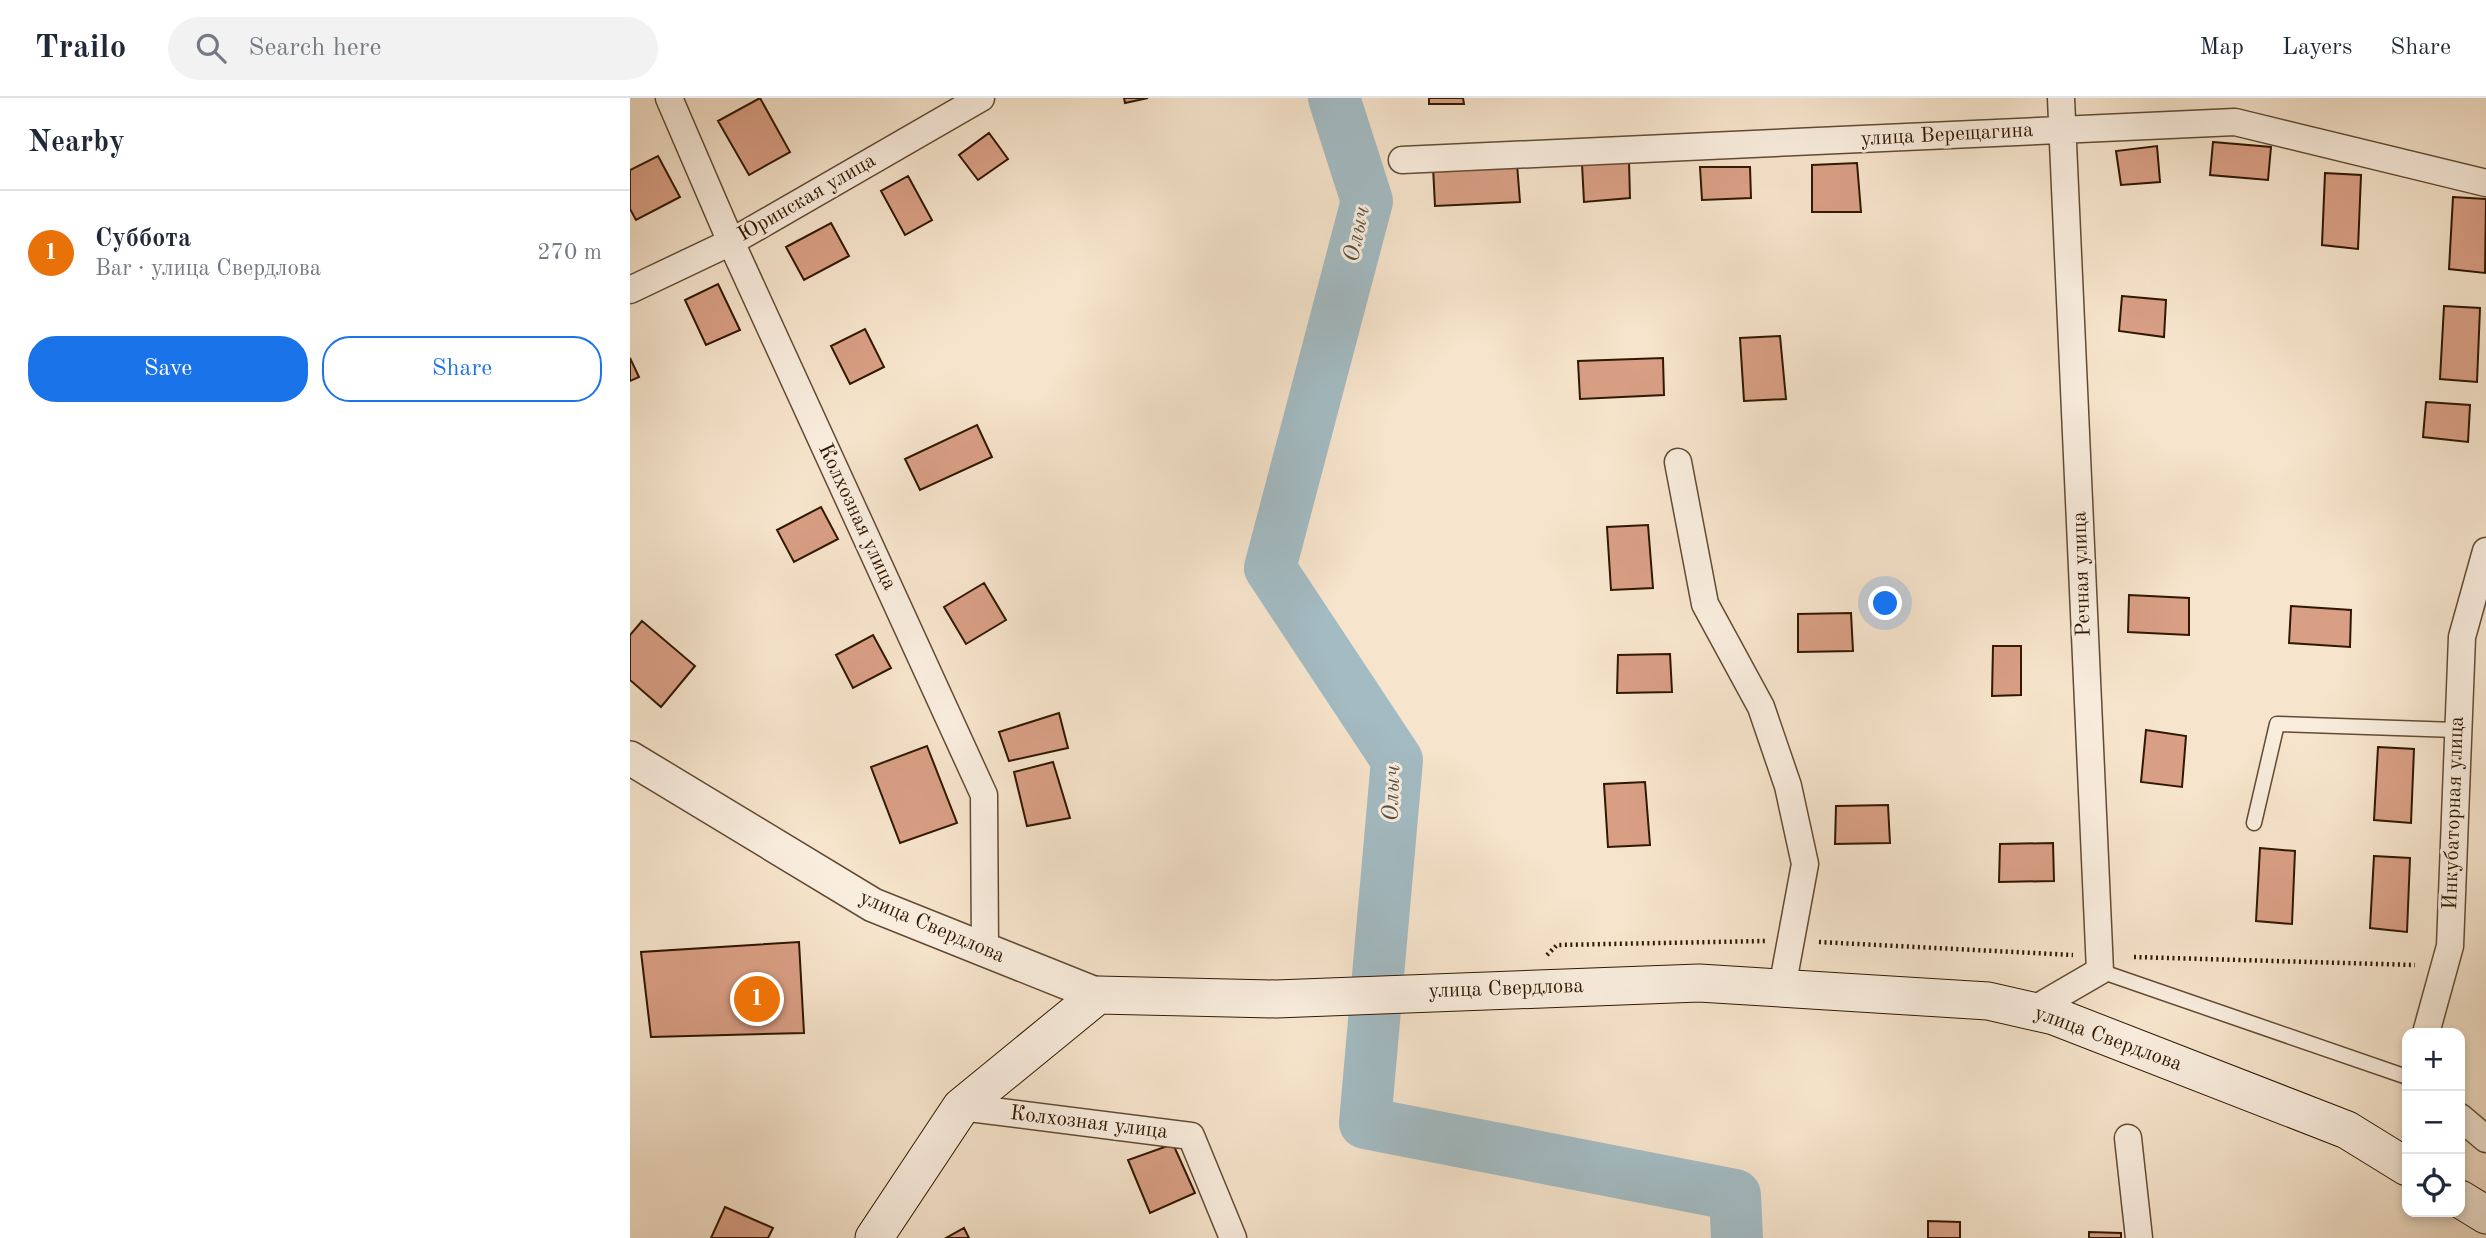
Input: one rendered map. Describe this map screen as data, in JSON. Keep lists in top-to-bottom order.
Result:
{
  "streets": {
    "main road": ["улица Свердлова"],
    "street": [
      "улица Верещагина",
      "Юринская улица",
      "Колхозная улица",
      "Речная улица",
      "Инкубаторная улица"
    ]
  },
  "crossings": [
    ["улица Верещагина", "Речная улица"],
    ["Юринская улица", "Колхозная улица"],
    ["Колхозная улица", "улица Свердлова"]
  ],
  "water": ["Олыч"],
  "page": {
    "header": "Trailo",
    "search": "Search here",
    "nav": ["Map", "Layers", "Share"],
    "heading": "Nearby",
    "list": [
      {
        "mark": "1",
        "name": "Суббота",
        "note": "Bar · улица Свердлова",
        "value": "270 m"
      }
    ],
    "buttons": ["Save", "Share"],
    "pins": "1",
    "map_buttons": ["+", "−"]
  }
}
